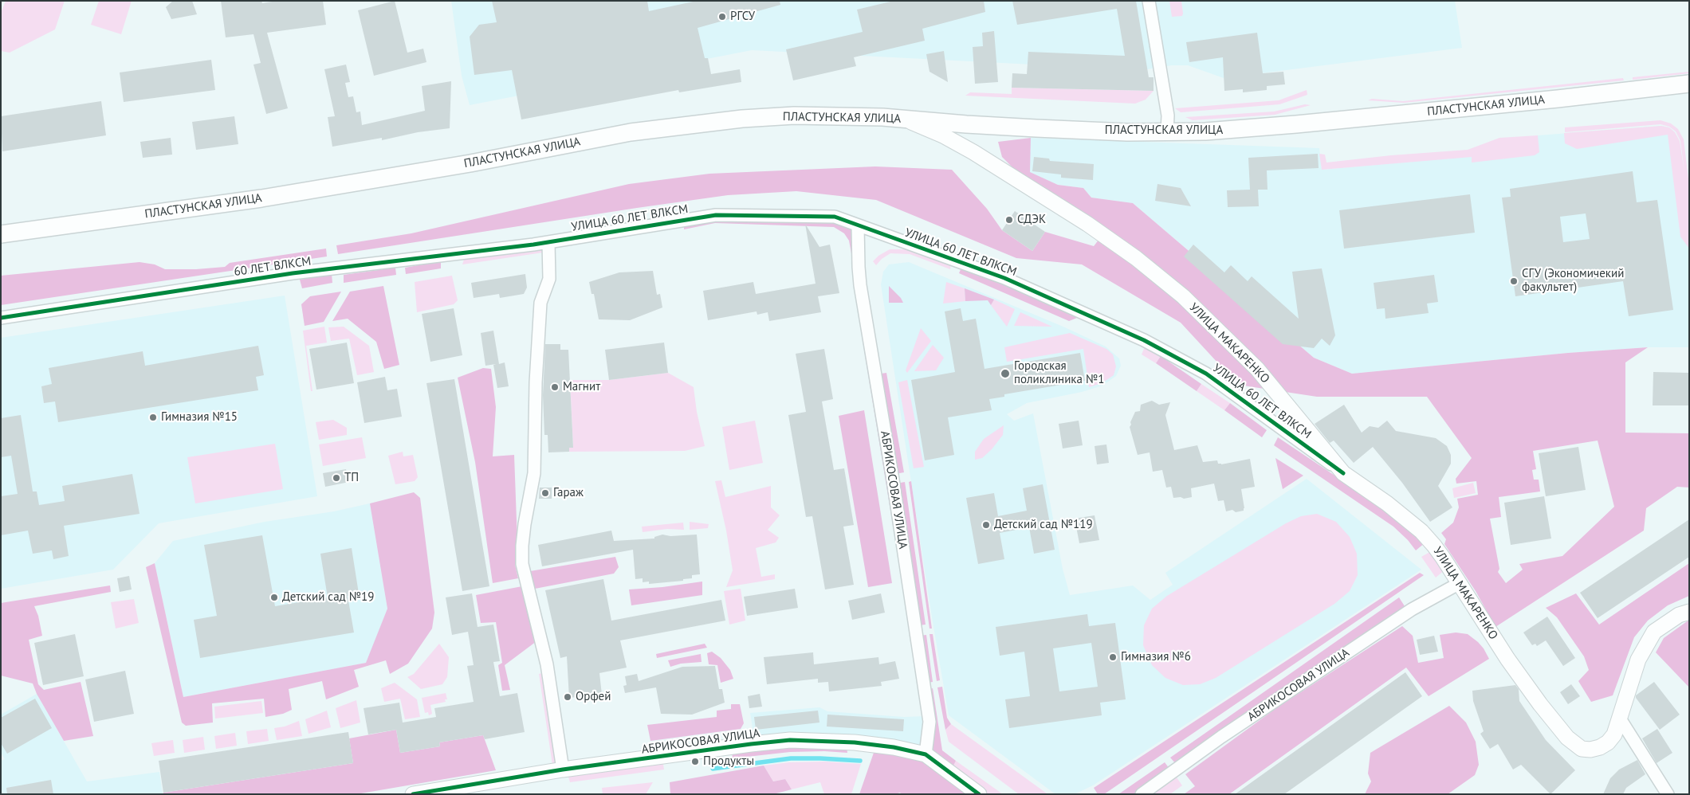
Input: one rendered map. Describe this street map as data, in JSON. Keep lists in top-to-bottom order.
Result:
{
  "streets": {
    "main road": ["ПЛАСТУНСКАЯ УЛИЦА"],
    "street": [
      "УЛИЦА 60 ЛЕТ ВЛКСМ",
      "60 ЛЕТ ВЛКСМ",
      "УЛИЦА МАКАРЕНКО",
      "АБРИКОСОВАЯ УЛИЦА"
    ]
  },
  "crossings": [
    ["ПЛАСТУНСКАЯ УЛИЦА", "УЛИЦА МАКАРЕНКО"],
    ["УЛИЦА 60 ЛЕТ ВЛКСМ", "60 ЛЕТ ВЛКСМ"],
    ["УЛИЦА 60 ЛЕТ ВЛКСМ", "УЛИЦА МАКАРЕНКО"],
    ["УЛИЦА 60 ЛЕТ ВЛКСМ", "АБРИКОСОВАЯ УЛИЦА"],
    ["УЛИЦА МАКАРЕНКО", "АБРИКОСОВАЯ УЛИЦА"]
  ],
  "places": [
    "РГСУ",
    "СДЭК",
    "СГУ (Экономичекий факультет)",
    "Городская поликлиника №1",
    "Магнит",
    "Гимназия №15",
    "ТП",
    "Гараж",
    "Детский сад №119",
    "Детский сад №19",
    "Гимназия №6",
    "Орфей",
    "Продукты"
  ]
}
